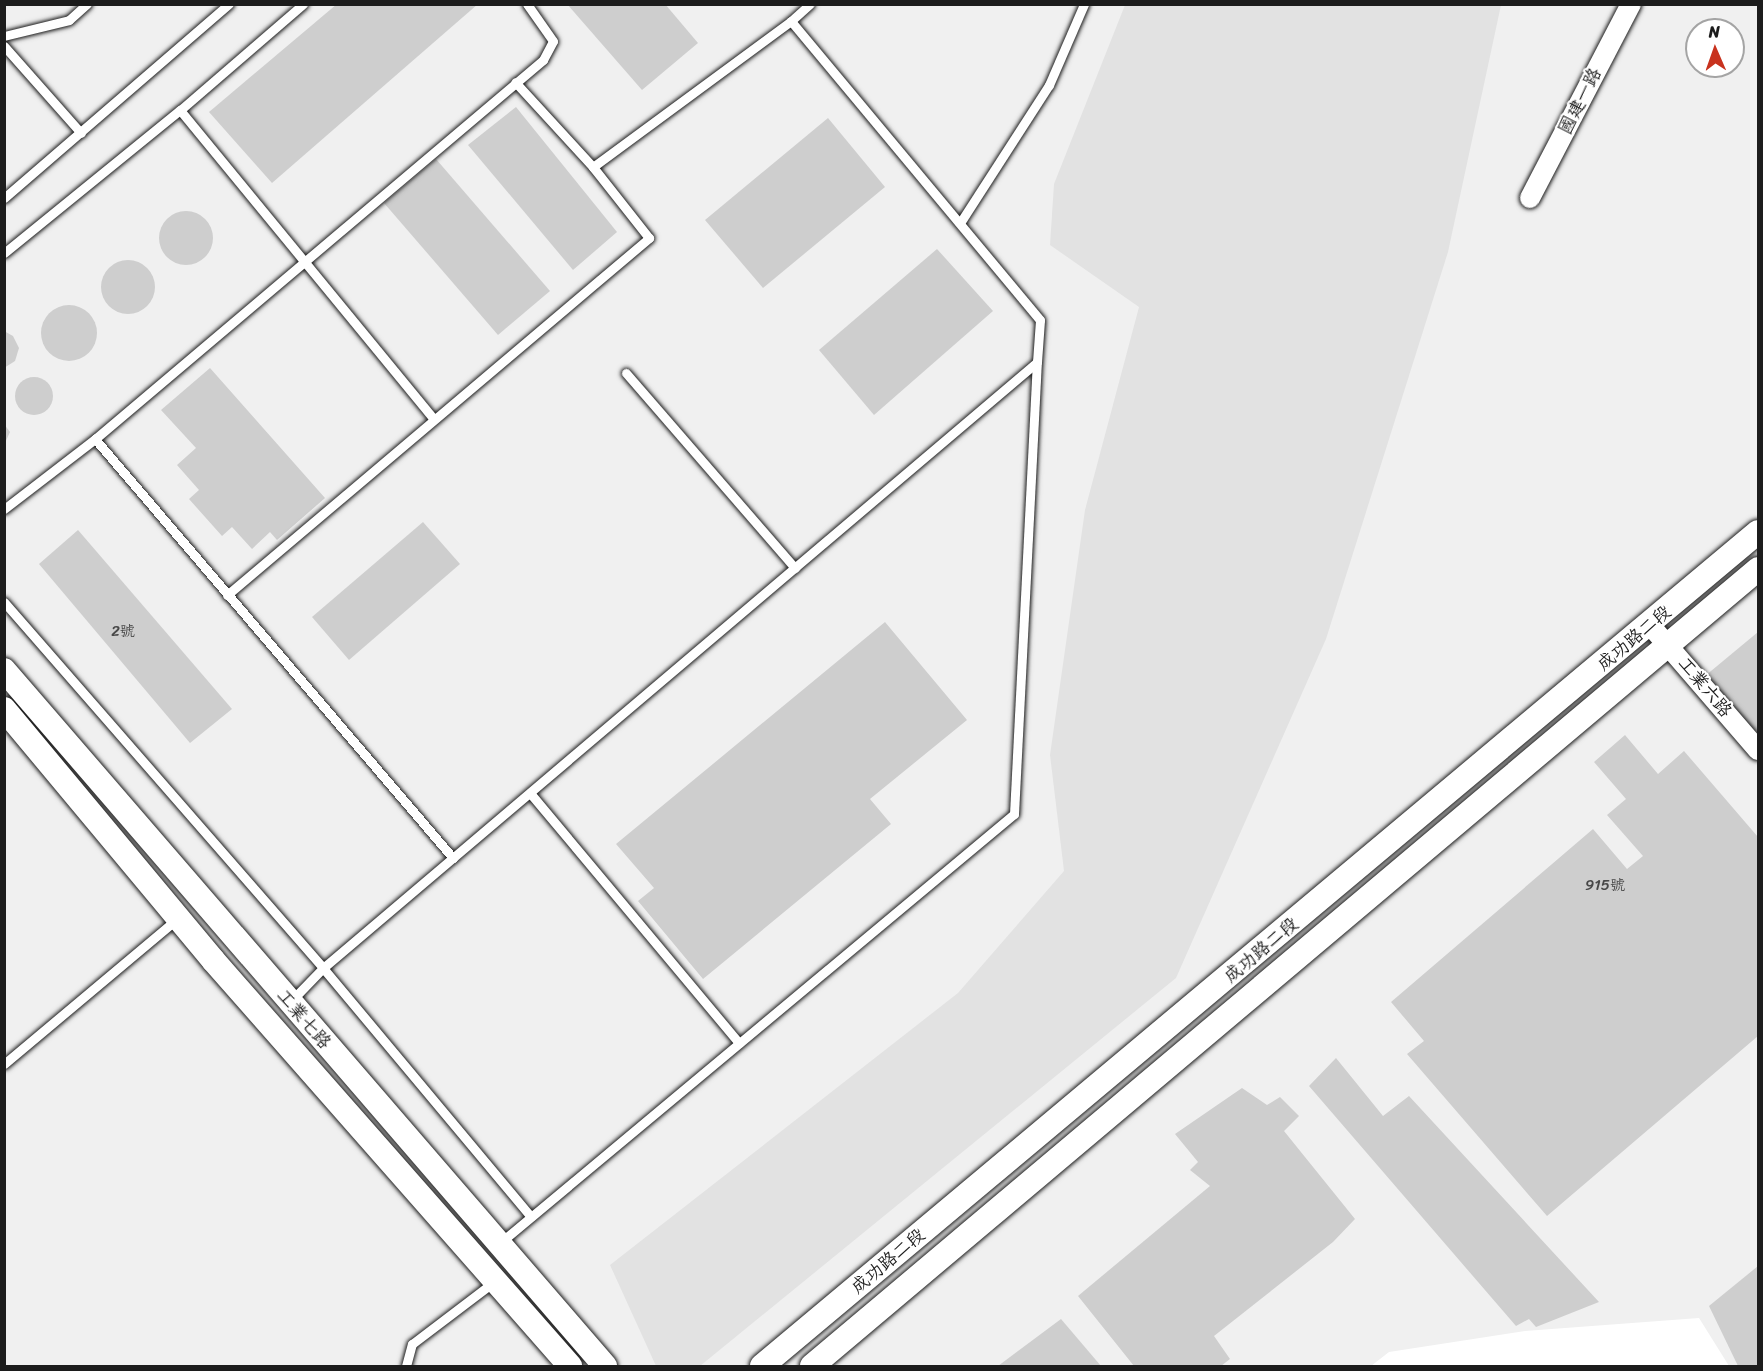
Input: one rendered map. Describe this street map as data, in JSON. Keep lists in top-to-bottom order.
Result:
{
  "streets": {
    "street": [
      "國建一路",
      "成功路二段",
      "工業六路",
      "工業七路"
    ]
  },
  "crossings": [
    ["成功路二段", "工業六路"]
  ],
  "house_numbers": ["2號", "915號"],
  "north": "top"
}
